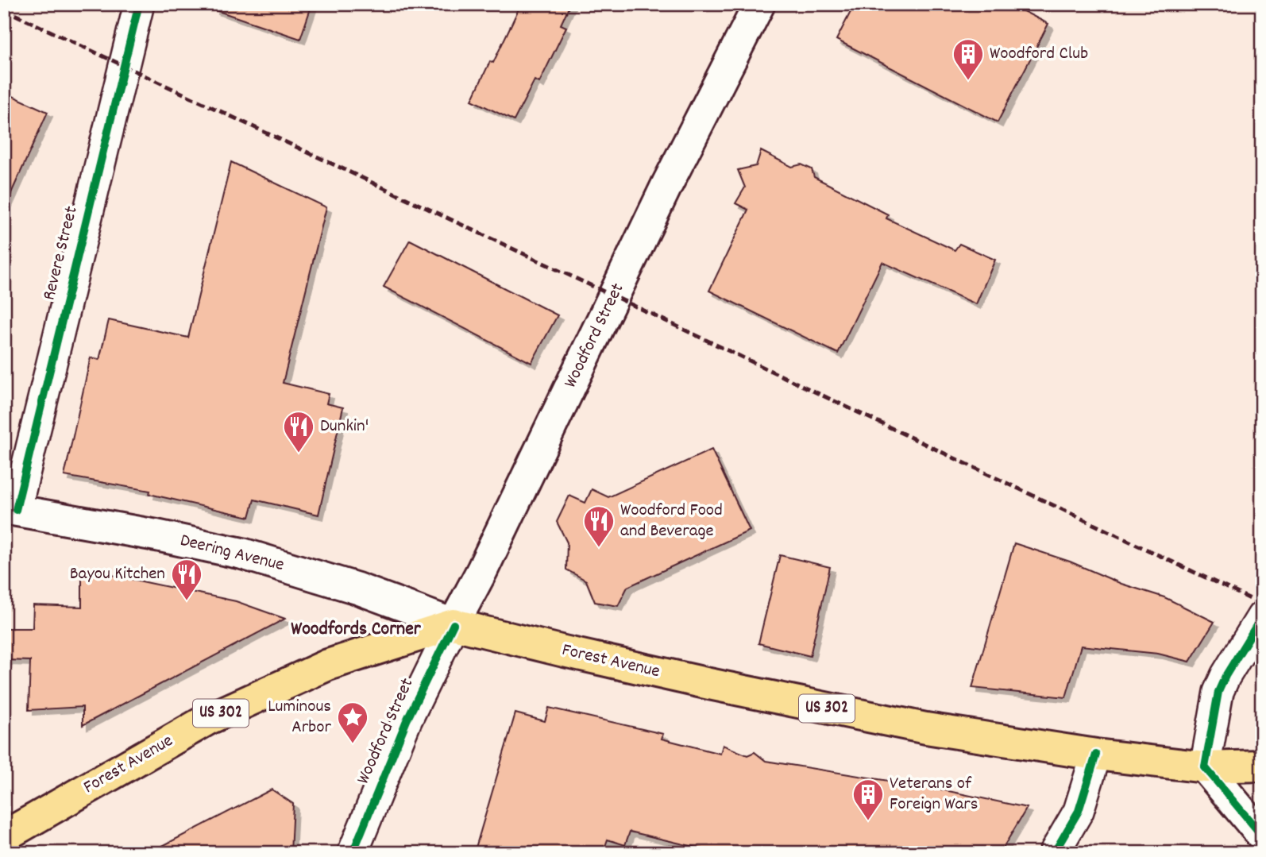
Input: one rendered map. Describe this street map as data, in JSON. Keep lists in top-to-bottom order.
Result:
{
  "streets": {
    "highway": ["Forest Avenue", "US 302"],
    "main road": ["Woodford Street", "Deering Avenue"],
    "street": ["Revere Street"]
  },
  "crossings": [
    ["Revere Street", "Deering Avenue"],
    ["Woodford Street", "Deering Avenue"],
    ["Woodford Street", "Forest Avenue"],
    ["Deering Avenue", "Forest Avenue"]
  ],
  "districts": ["Woodfords Corner"],
  "places": {
    "building": ["Woodford Club", "Veterans of Foreign Wars"],
    "restaurant": ["Dunkin'", "Woodford Food and Beverage", "Bayou Kitchen"],
    "place": ["Luminous Arbor"]
  }
}
